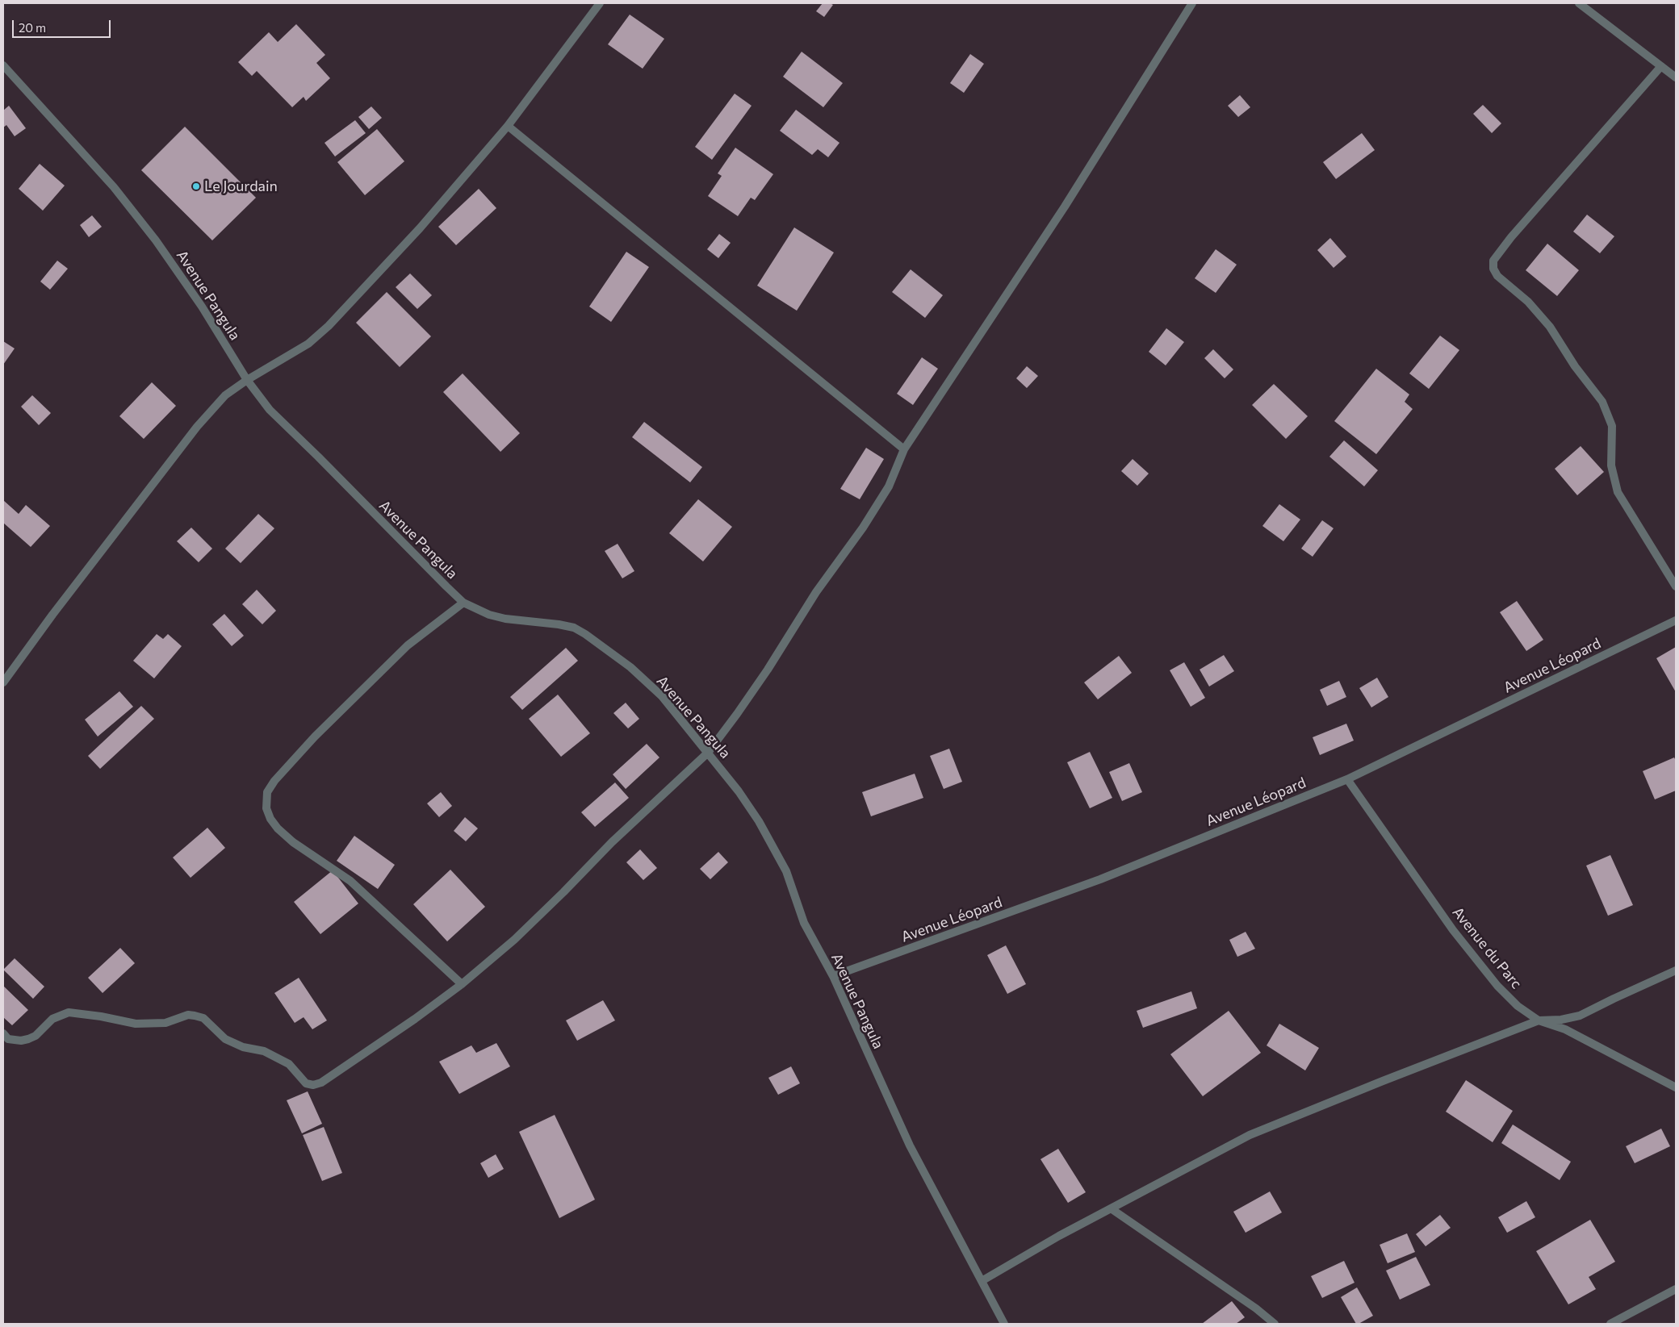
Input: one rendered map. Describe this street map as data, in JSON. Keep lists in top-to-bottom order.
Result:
{
  "streets": {
    "street": ["Avenue Pangula", "Avenue Léopard", "Avenue du Parc"]
  },
  "crossings": [
    ["Avenue Pangula", "Avenue Léopard"],
    ["Avenue Léopard", "Avenue du Parc"]
  ],
  "places": ["Le Jourdain"],
  "scale_bar": "20 m"
}
